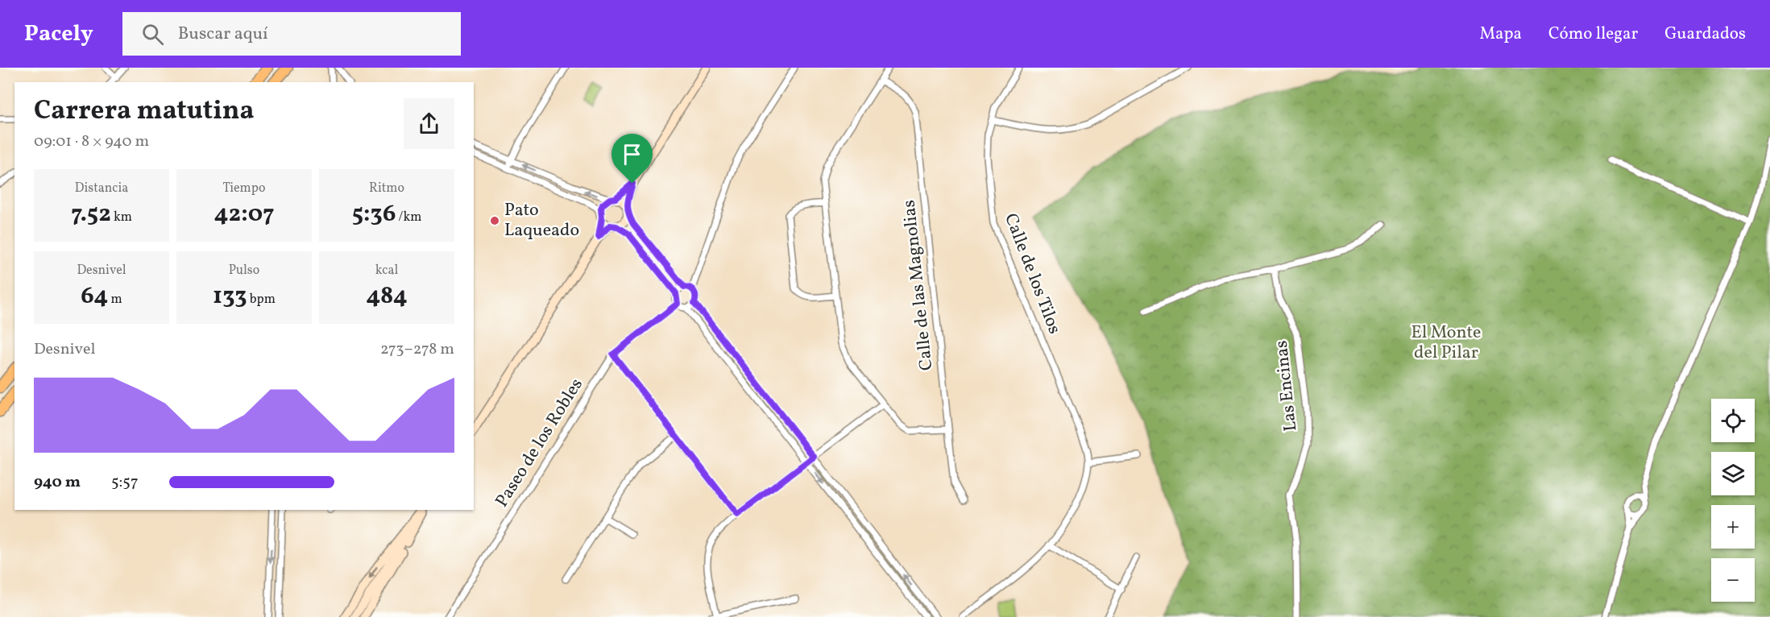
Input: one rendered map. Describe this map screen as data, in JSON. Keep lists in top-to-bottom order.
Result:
{
  "streets": {
    "street": [
      "Calle de los Tilos",
      "Calle de las Magnolias",
      "Las Encinas",
      "Paseo de los Robles"
    ]
  },
  "parks": ["El Monte del Pilar"],
  "places": ["Pato Laqueado"],
  "page": {
    "header": "Pacely",
    "search": "Buscar aquí",
    "nav": ["Mapa", "Cómo llegar", "Guardados"],
    "heading": ["Carrera matutina", "09:01 · 8 × 940 m"],
    "stats": [
      ["Distancia", "7.52 km"],
      ["Tiempo", "42:07"],
      ["Ritmo", "5:36 /km"],
      ["Desnivel", "64 m"],
      ["Pulso", "133 bpm"],
      ["kcal", "484"]
    ],
    "chart": ["Desnivel", "273–278 m"],
    "map_buttons": ["+", "−"],
    "list": [
      {
        "name": "940 m",
        "note": "5:57"
      }
    ]
  }
}
